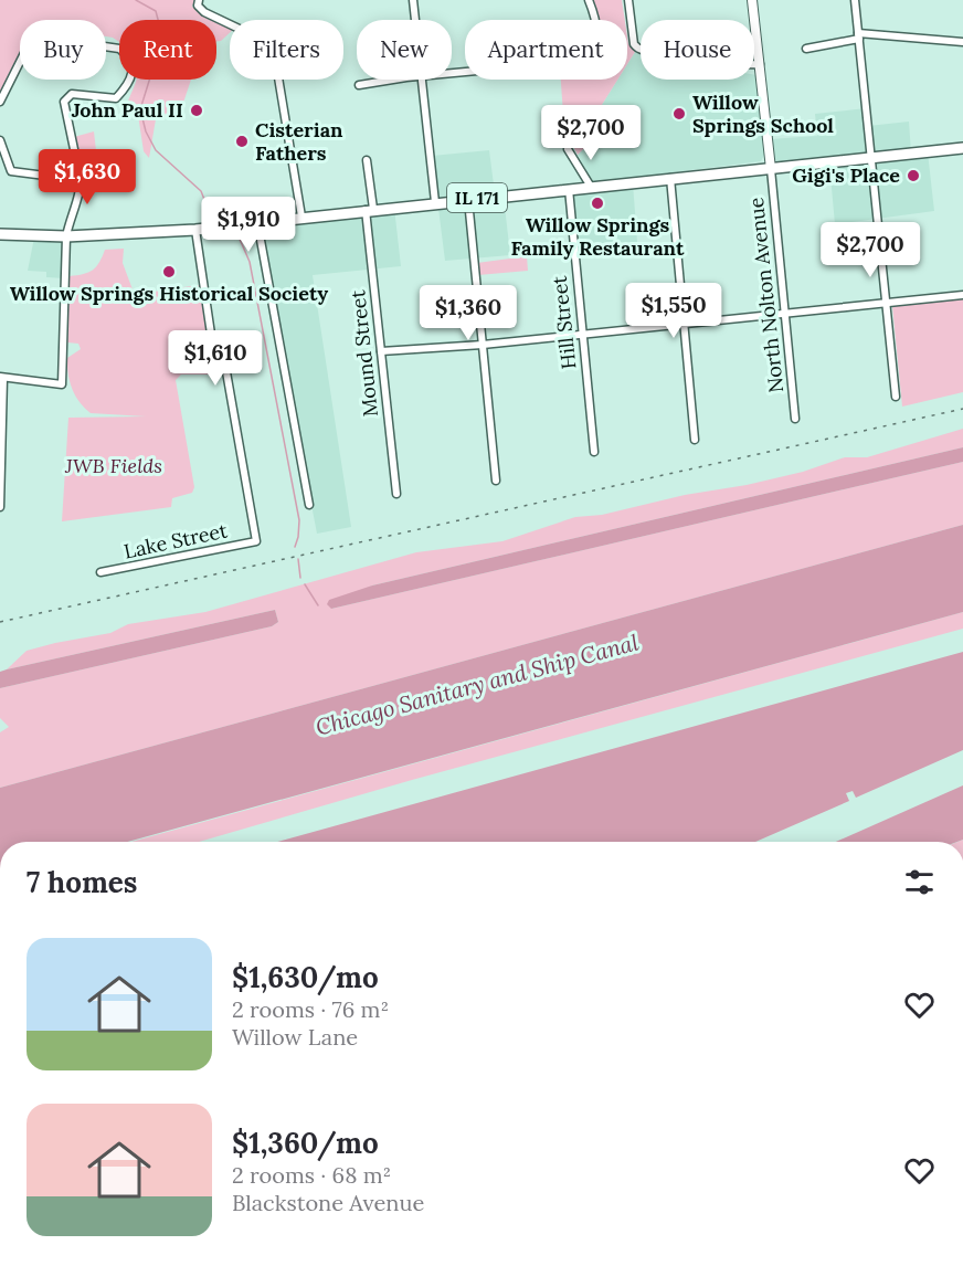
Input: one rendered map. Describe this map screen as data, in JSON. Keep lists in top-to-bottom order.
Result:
{
  "streets": {
    "main road": ["IL 171"],
    "street": [
      "North Nolton Avenue",
      "Hill Street",
      "Mound Street",
      "Lake Street"
    ]
  },
  "crossings": [
    ["IL 171", "North Nolton Avenue"],
    ["IL 171", "Hill Street"],
    ["IL 171", "Mound Street"],
    ["IL 171", "Lake Street"]
  ],
  "water": ["Chicago Sanitary and Ship Canal"],
  "parks": ["JWB Fields"],
  "places": [
    "John Paul II",
    "Willow Springs School",
    "Cisterian Fathers",
    "Gigi's Place",
    "Willow Springs Family Restaurant",
    "Willow Springs Historical Society"
  ],
  "page": {
    "chip": [
      "Buy",
      "Rent",
      "Filters",
      "New",
      "Apartment",
      "House"
    ],
    "price": [
      "$2,700",
      "$1,630",
      "$1,910",
      "$2,700",
      "$1,550",
      "$1,360",
      "$1,610"
    ],
    "heading": "7 homes",
    "list": [
      {
        "name": "$1,630/mo",
        "note": "2 rooms · 76 m² · Willow Lane"
      },
      {
        "name": "$1,360/mo",
        "note": "2 rooms · 68 m² · Blackstone Avenue"
      }
    ]
  }
}
